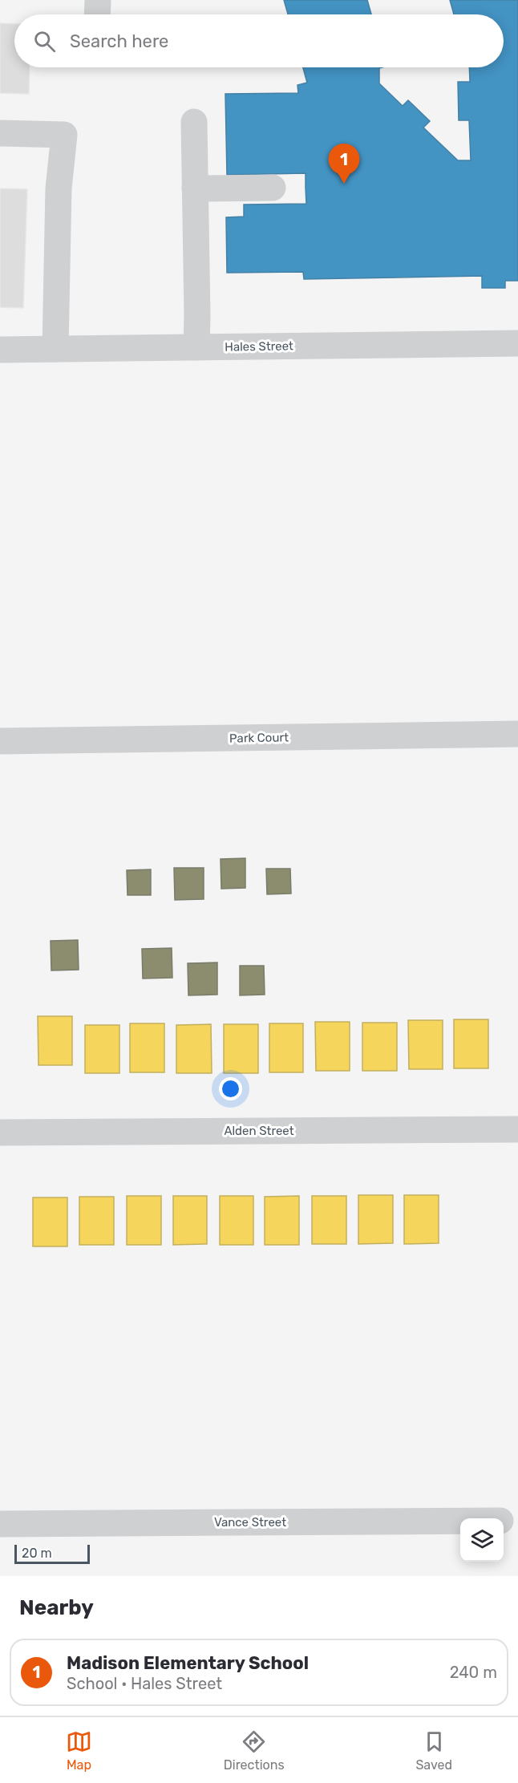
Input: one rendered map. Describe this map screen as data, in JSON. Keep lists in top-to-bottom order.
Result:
{
  "streets": {
    "street": [
      "Hales Street",
      "Park Court",
      "Alden Street",
      "Vance Street"
    ]
  },
  "scale_bar": "20 m",
  "page": {
    "search": "Search here",
    "pins": "1",
    "scale": "20 m",
    "heading": "Nearby",
    "list": [
      {
        "mark": "1",
        "name": "Madison Elementary School",
        "note": "School · Hales Street",
        "value": "240 m"
      }
    ],
    "nav": ["Map", "Directions", "Saved"]
  }
}
